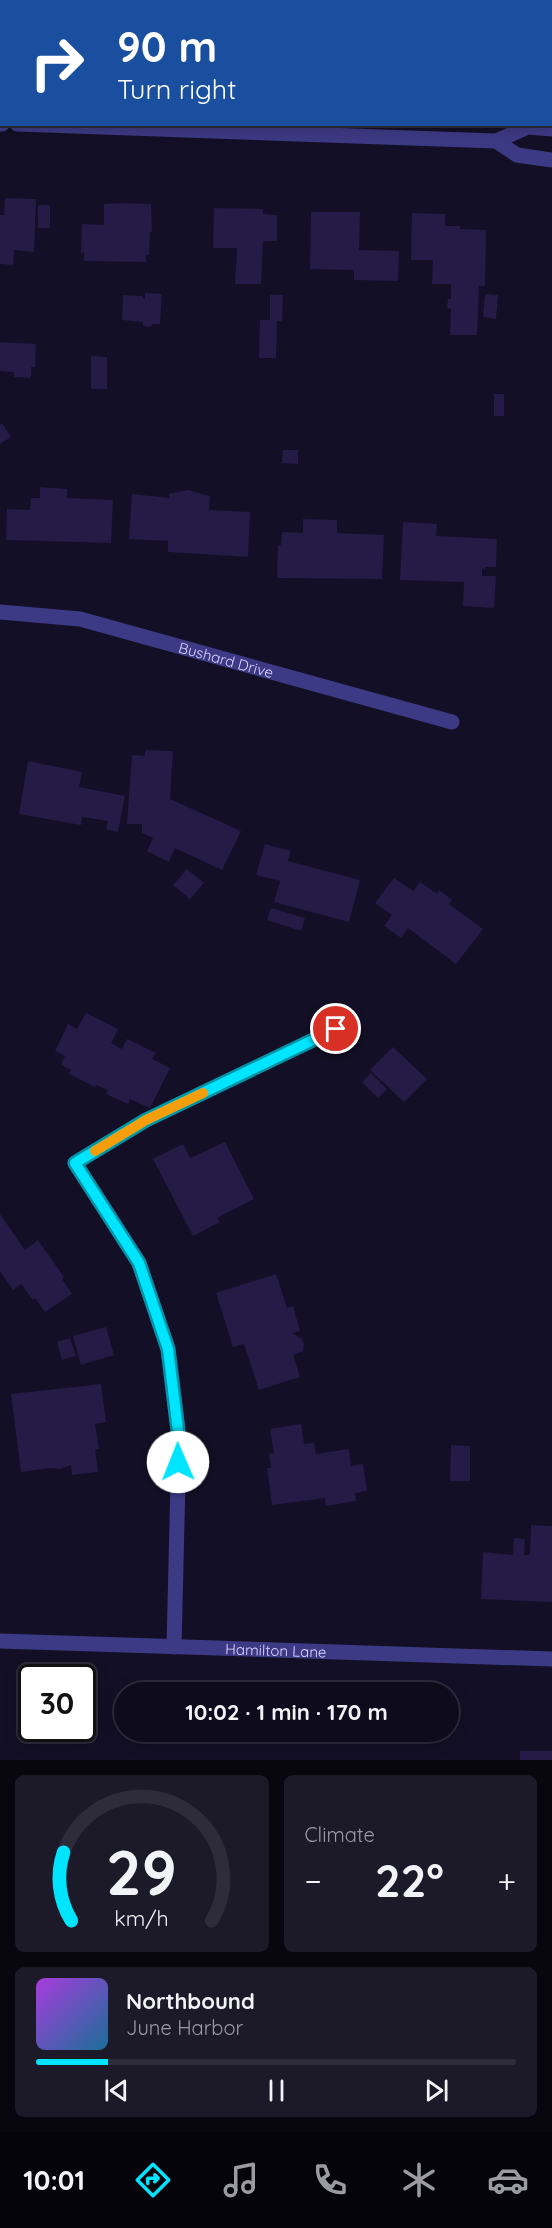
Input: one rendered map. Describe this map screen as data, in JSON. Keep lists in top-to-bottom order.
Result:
{
  "streets": {
    "street": ["Bushard Drive", "Hamilton Lane"]
  },
  "page": {
    "turn": ["90 m", "Turn right"],
    "limit": "30",
    "trip": "10:02 · 1 min · 170 m",
    "tile": "Climate",
    "heat": ["−", "22°", "+"],
    "song": ["Northbound", "June Harbor"],
    "tabs": "10:01",
    "gauge": ["29", "km/h"]
  }
}
